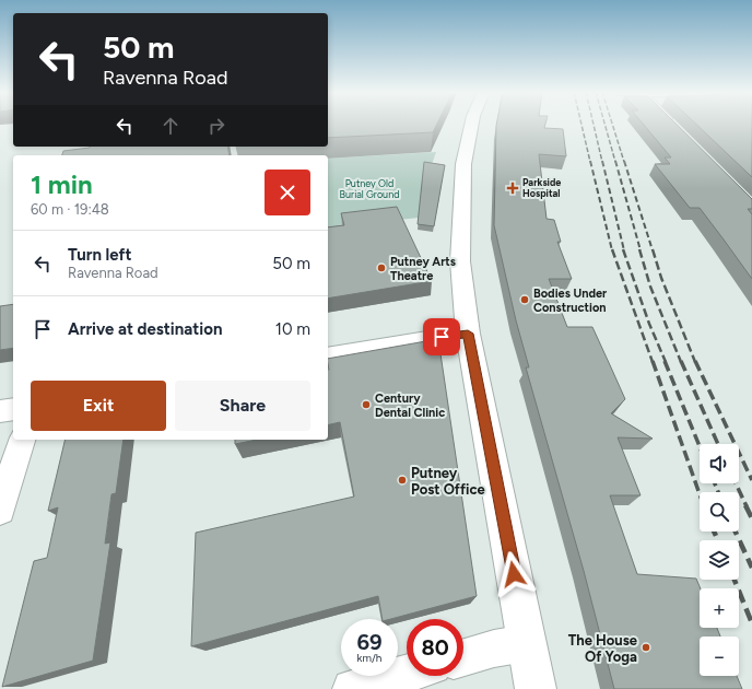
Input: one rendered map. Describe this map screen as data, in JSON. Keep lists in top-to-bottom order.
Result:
{
  "parks": ["Putney Old Burial Ground"],
  "places": {
    "health": ["Parkside Hospital"],
    "other": [
      "Putney Arts Theatre",
      "Bodies Under Construction",
      "Century Dental Clinic",
      "Putney Post Office",
      "The House Of Yoga"
    ]
  },
  "page": {
    "turn": ["50 m", "Ravenna Road"],
    "heading": ["1 min", "60 m · 19:48"],
    "list": [
      {
        "name": "Turn left",
        "note": "Ravenna Road",
        "value": "50 m"
      },
      {
        "name": "Arrive at destination",
        "value": "10 m"
      }
    ],
    "buttons": ["Exit", "Share"],
    "map_buttons": ["+", "−"],
    "speed": "69 km/h",
    "limit": "80"
  }
}
